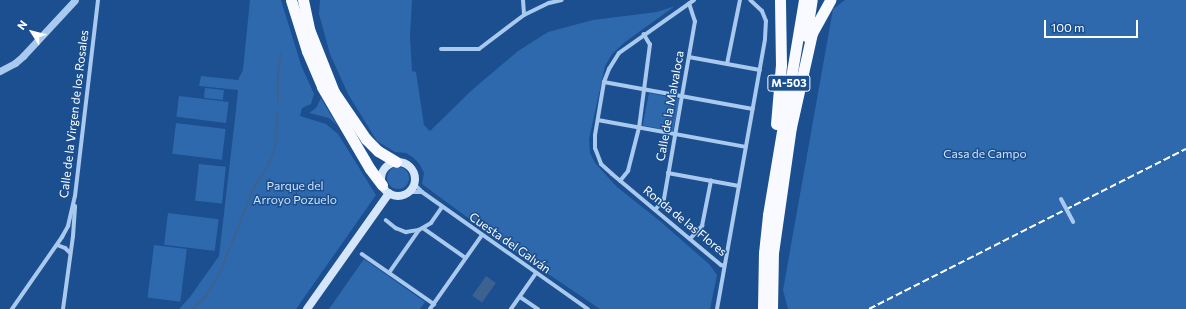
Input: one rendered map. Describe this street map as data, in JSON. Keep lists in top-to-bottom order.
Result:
{
  "streets": {
    "highway": ["M-503"],
    "street": [
      "Calle de la Malvaloca",
      "Calle de la Virgen de los Rosales",
      "Ronda de las Flores",
      "Cuesta del Galván"
    ]
  },
  "crossings": [
    ["Calle de la Malvaloca", "Ronda de las Flores"]
  ],
  "parks": ["Casa de Campo", "Parque del Arroyo Pozuelo"],
  "scale_bar": "100 m",
  "north": "top left"
}
